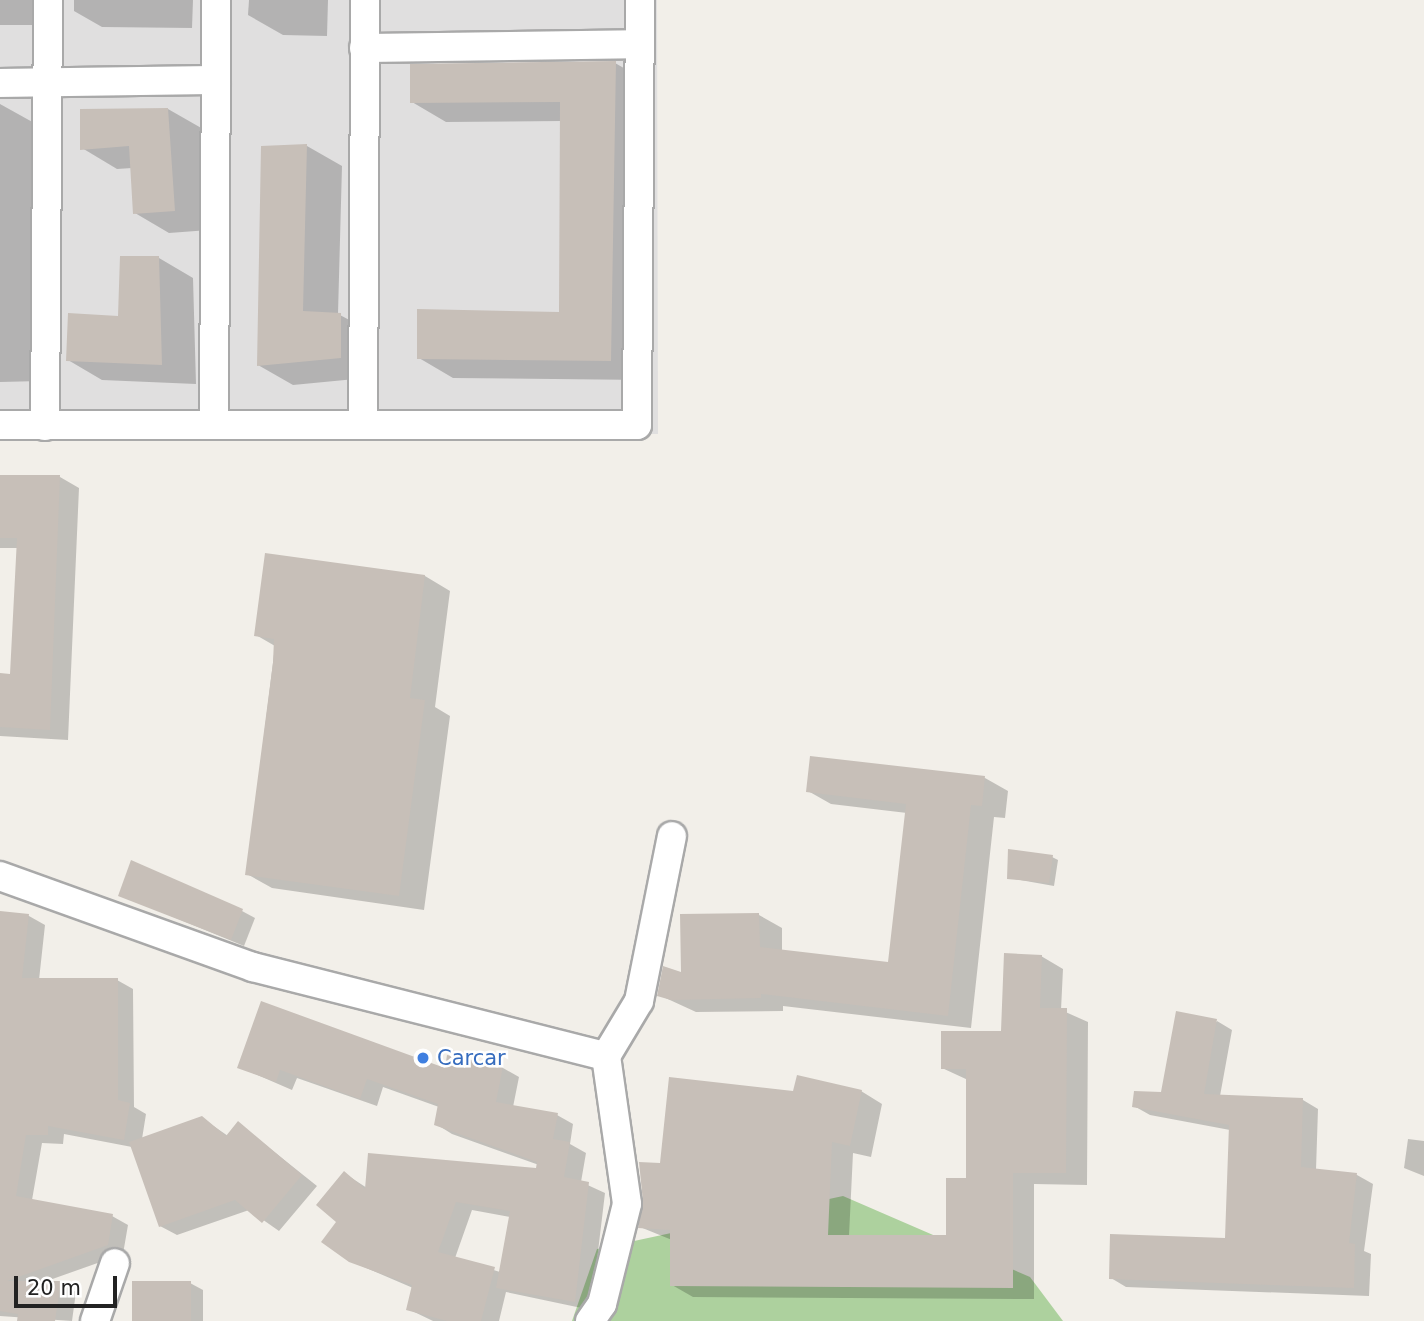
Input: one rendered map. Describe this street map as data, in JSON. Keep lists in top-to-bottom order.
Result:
{
  "places": ["Carcar"],
  "scale_bar": "20 m"
}
